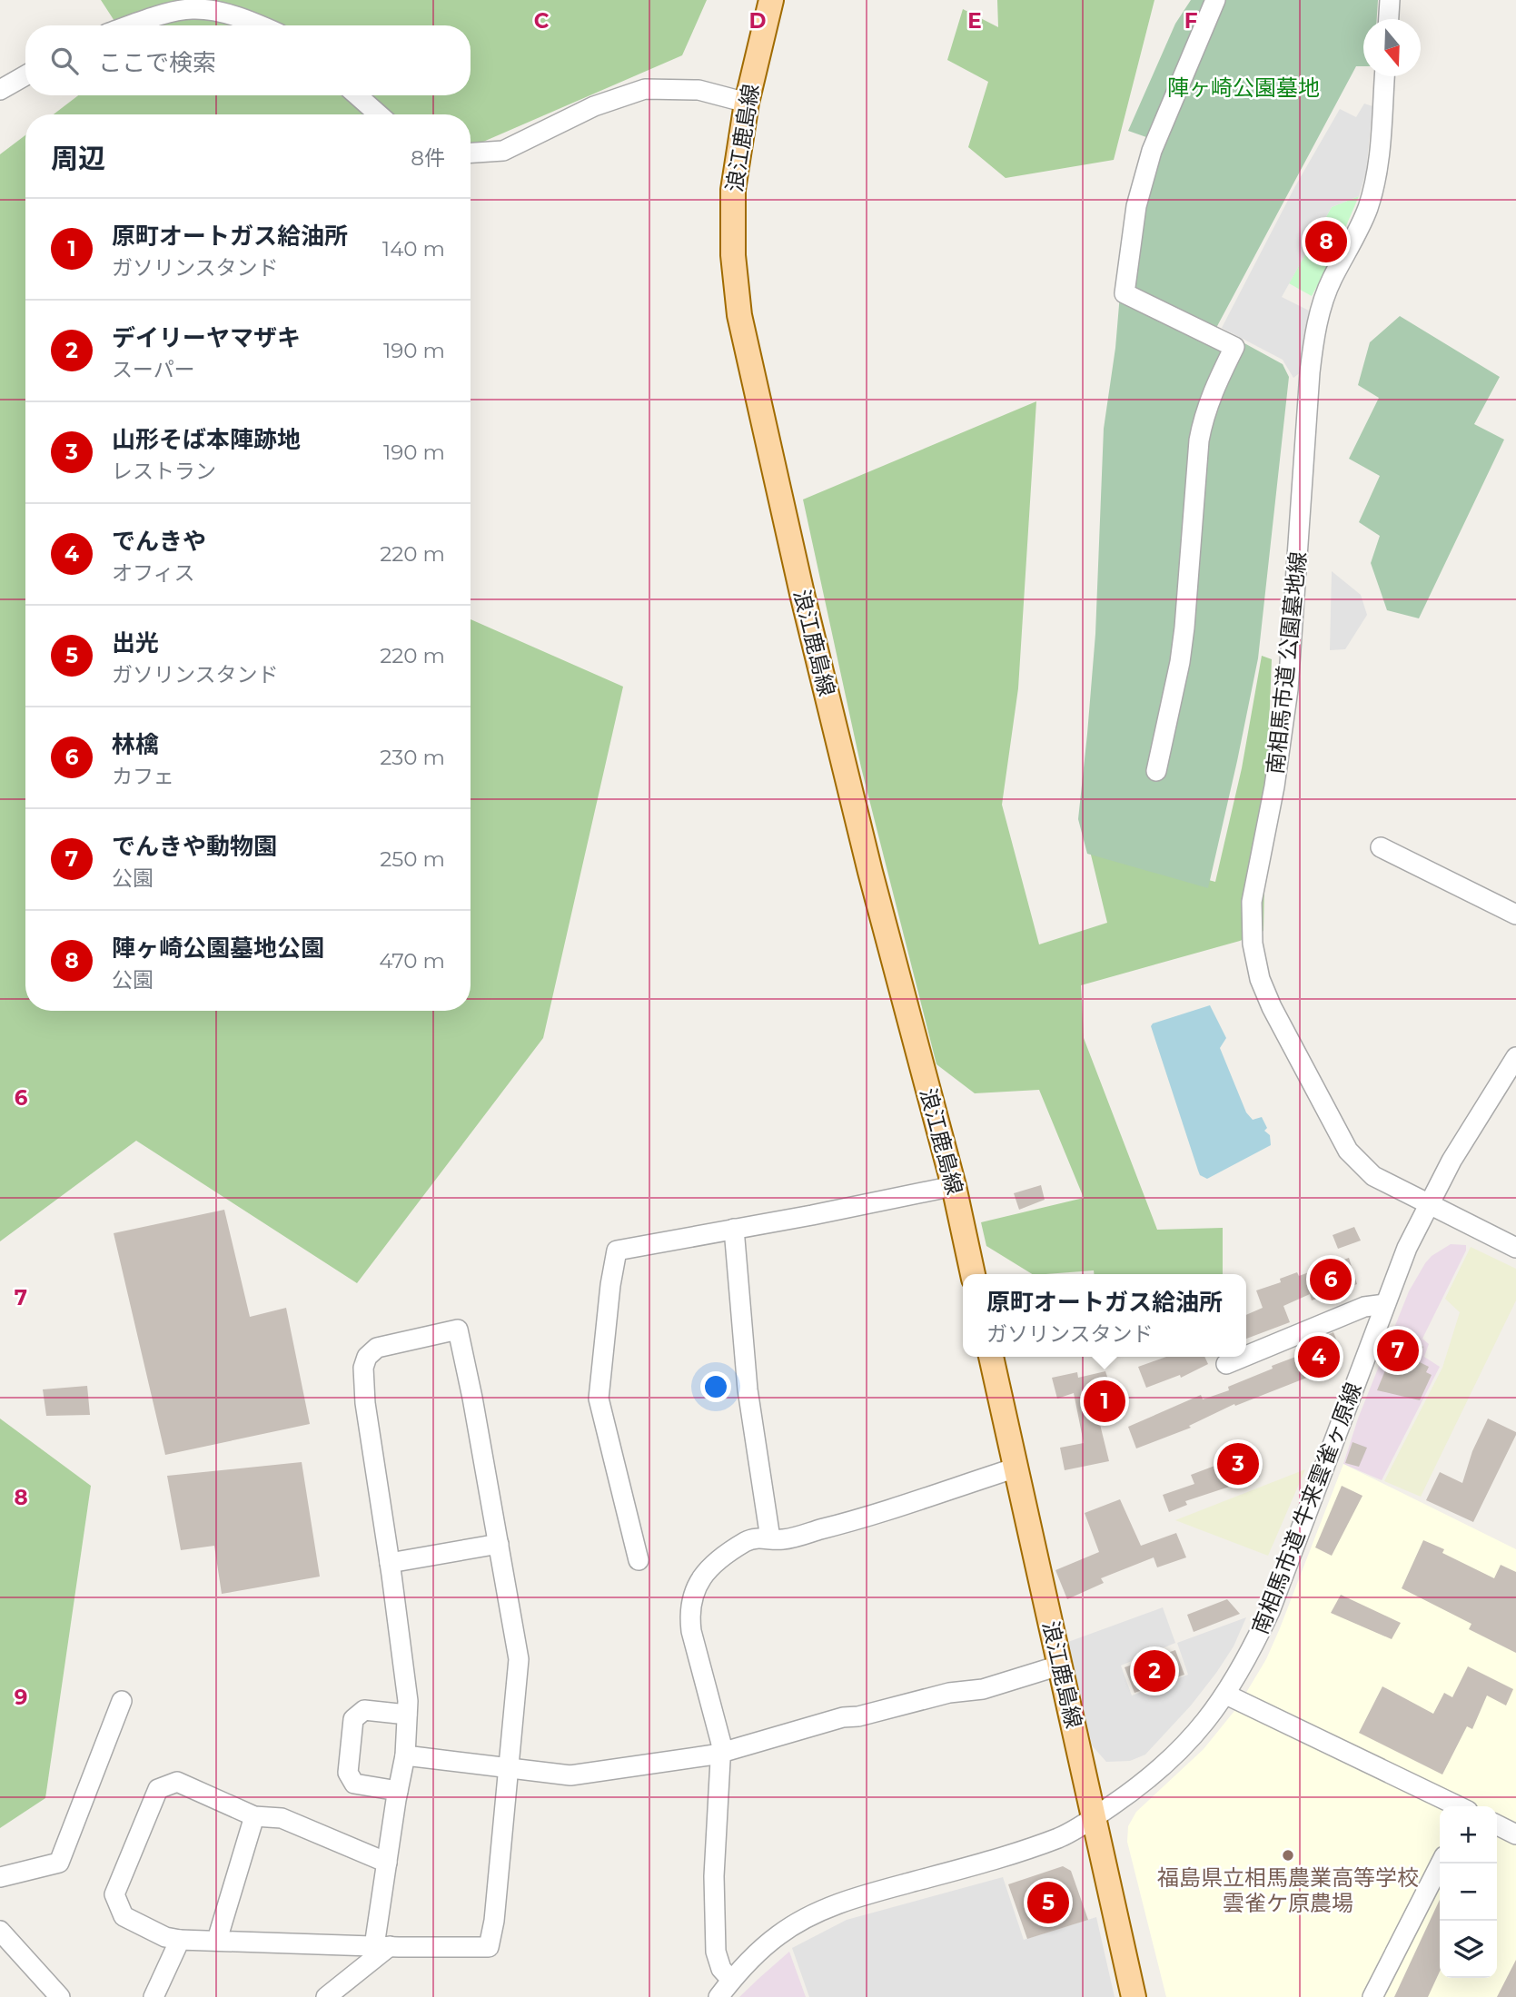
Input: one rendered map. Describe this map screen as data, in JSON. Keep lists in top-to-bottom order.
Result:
{
  "streets": {
    "main road": ["浪江鹿島線"],
    "street": ["南相馬市道 公園墓地線", "南相馬市道 牛来雲雀ヶ原線"]
  },
  "crossings": [
    ["浪江鹿島線", "南相馬市道 牛来雲雀ヶ原線"],
    ["南相馬市道 公園墓地線", "南相馬市道 牛来雲雀ヶ原線"]
  ],
  "parks": ["陣ヶ崎公園墓地"],
  "places": ["福島県立相馬農業高等学校 雲雀ケ原農場"],
  "north": "bottom",
  "page": {
    "search": "ここで検索",
    "heading": ["周辺", "8件"],
    "list": [
      {
        "mark": "1",
        "name": "原町オートガス給油所",
        "note": "ガソリンスタンド",
        "value": "140 m"
      },
      {
        "mark": "2",
        "name": "デイリーヤマザキ",
        "note": "スーパー",
        "value": "190 m"
      },
      {
        "mark": "3",
        "name": "山形そば本陣跡地",
        "note": "レストラン",
        "value": "190 m"
      },
      {
        "mark": "4",
        "name": "でんきや",
        "note": "オフィス",
        "value": "220 m"
      },
      {
        "mark": "5",
        "name": "出光",
        "note": "ガソリンスタンド",
        "value": "220 m"
      },
      {
        "mark": "6",
        "name": "林檎",
        "note": "カフェ",
        "value": "230 m"
      },
      {
        "mark": "7",
        "name": "でんきや動物園",
        "note": "公園",
        "value": "250 m"
      },
      {
        "mark": "8",
        "name": "陣ヶ崎公園墓地公園",
        "note": "公園",
        "value": "470 m"
      }
    ],
    "pins": [
      "8",
      "6",
      "7",
      "4",
      "1",
      "3",
      "2",
      "5"
    ],
    "popup": ["原町オートガス給油所", "ガソリンスタンド"],
    "map_buttons": ["+", "−"]
  },
  "grid": {
    "columns": [
      "C",
      "D",
      "E",
      "F"
    ],
    "rows": [
      "6",
      "7",
      "8",
      "9"
    ]
  }
}
